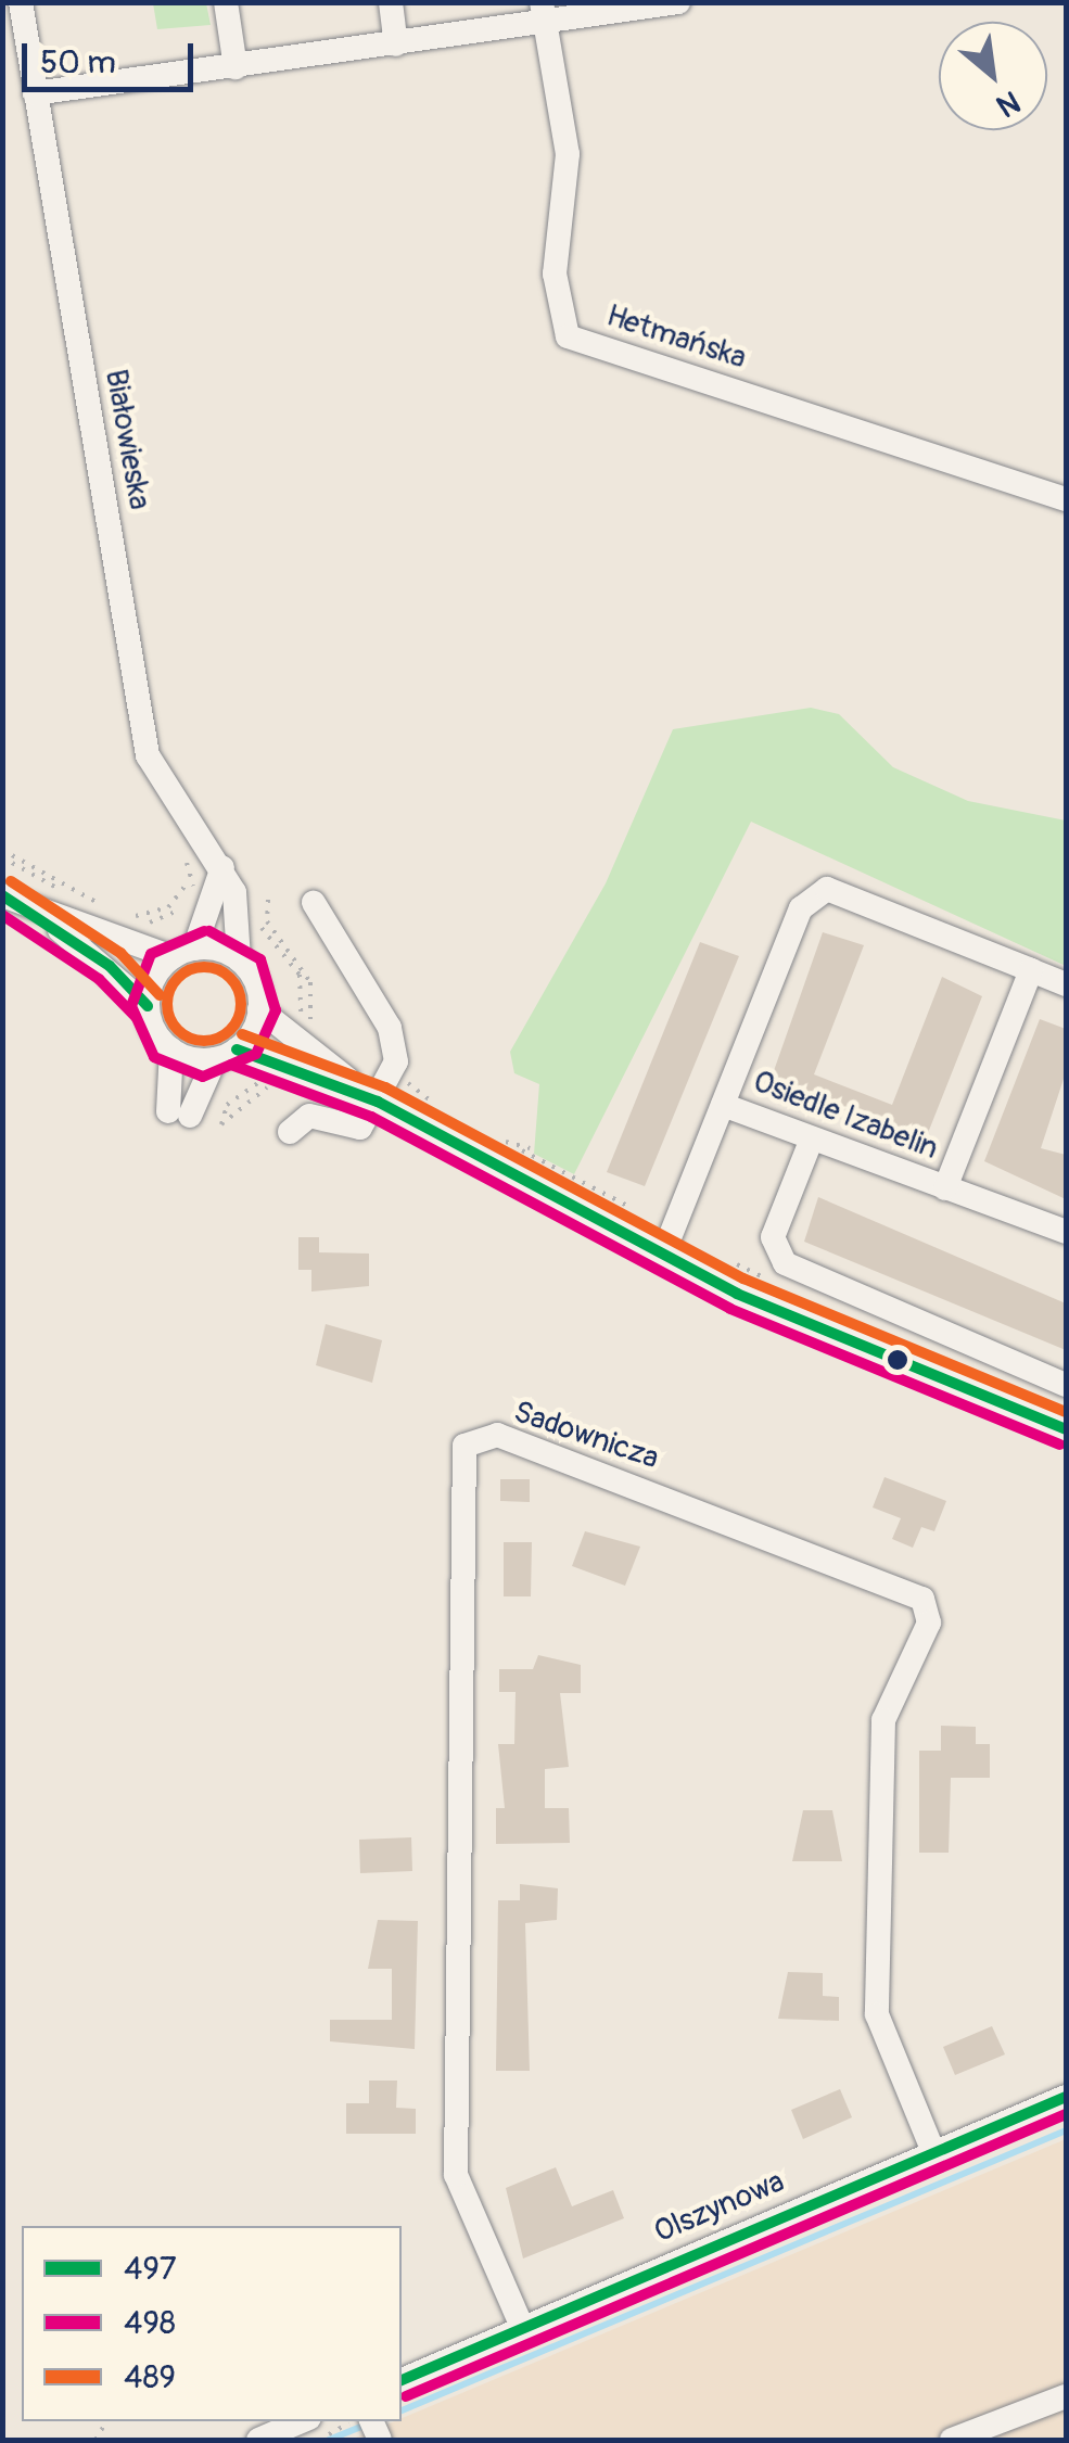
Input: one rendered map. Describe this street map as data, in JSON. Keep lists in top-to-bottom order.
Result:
{
  "streets": {
    "street": [
      "Hetmańska",
      "Białowieska",
      "Osiedle Izabelin",
      "Sadownicza",
      "Olszynowa"
    ]
  },
  "crossings": [
    ["Sadownicza", "Olszynowa"]
  ],
  "lines": ["transit line 489", "transit line 497", "transit line 498"],
  "legend": ["497", "498", "489"],
  "scale_bar": "50 m",
  "north": "bottom right"
}
